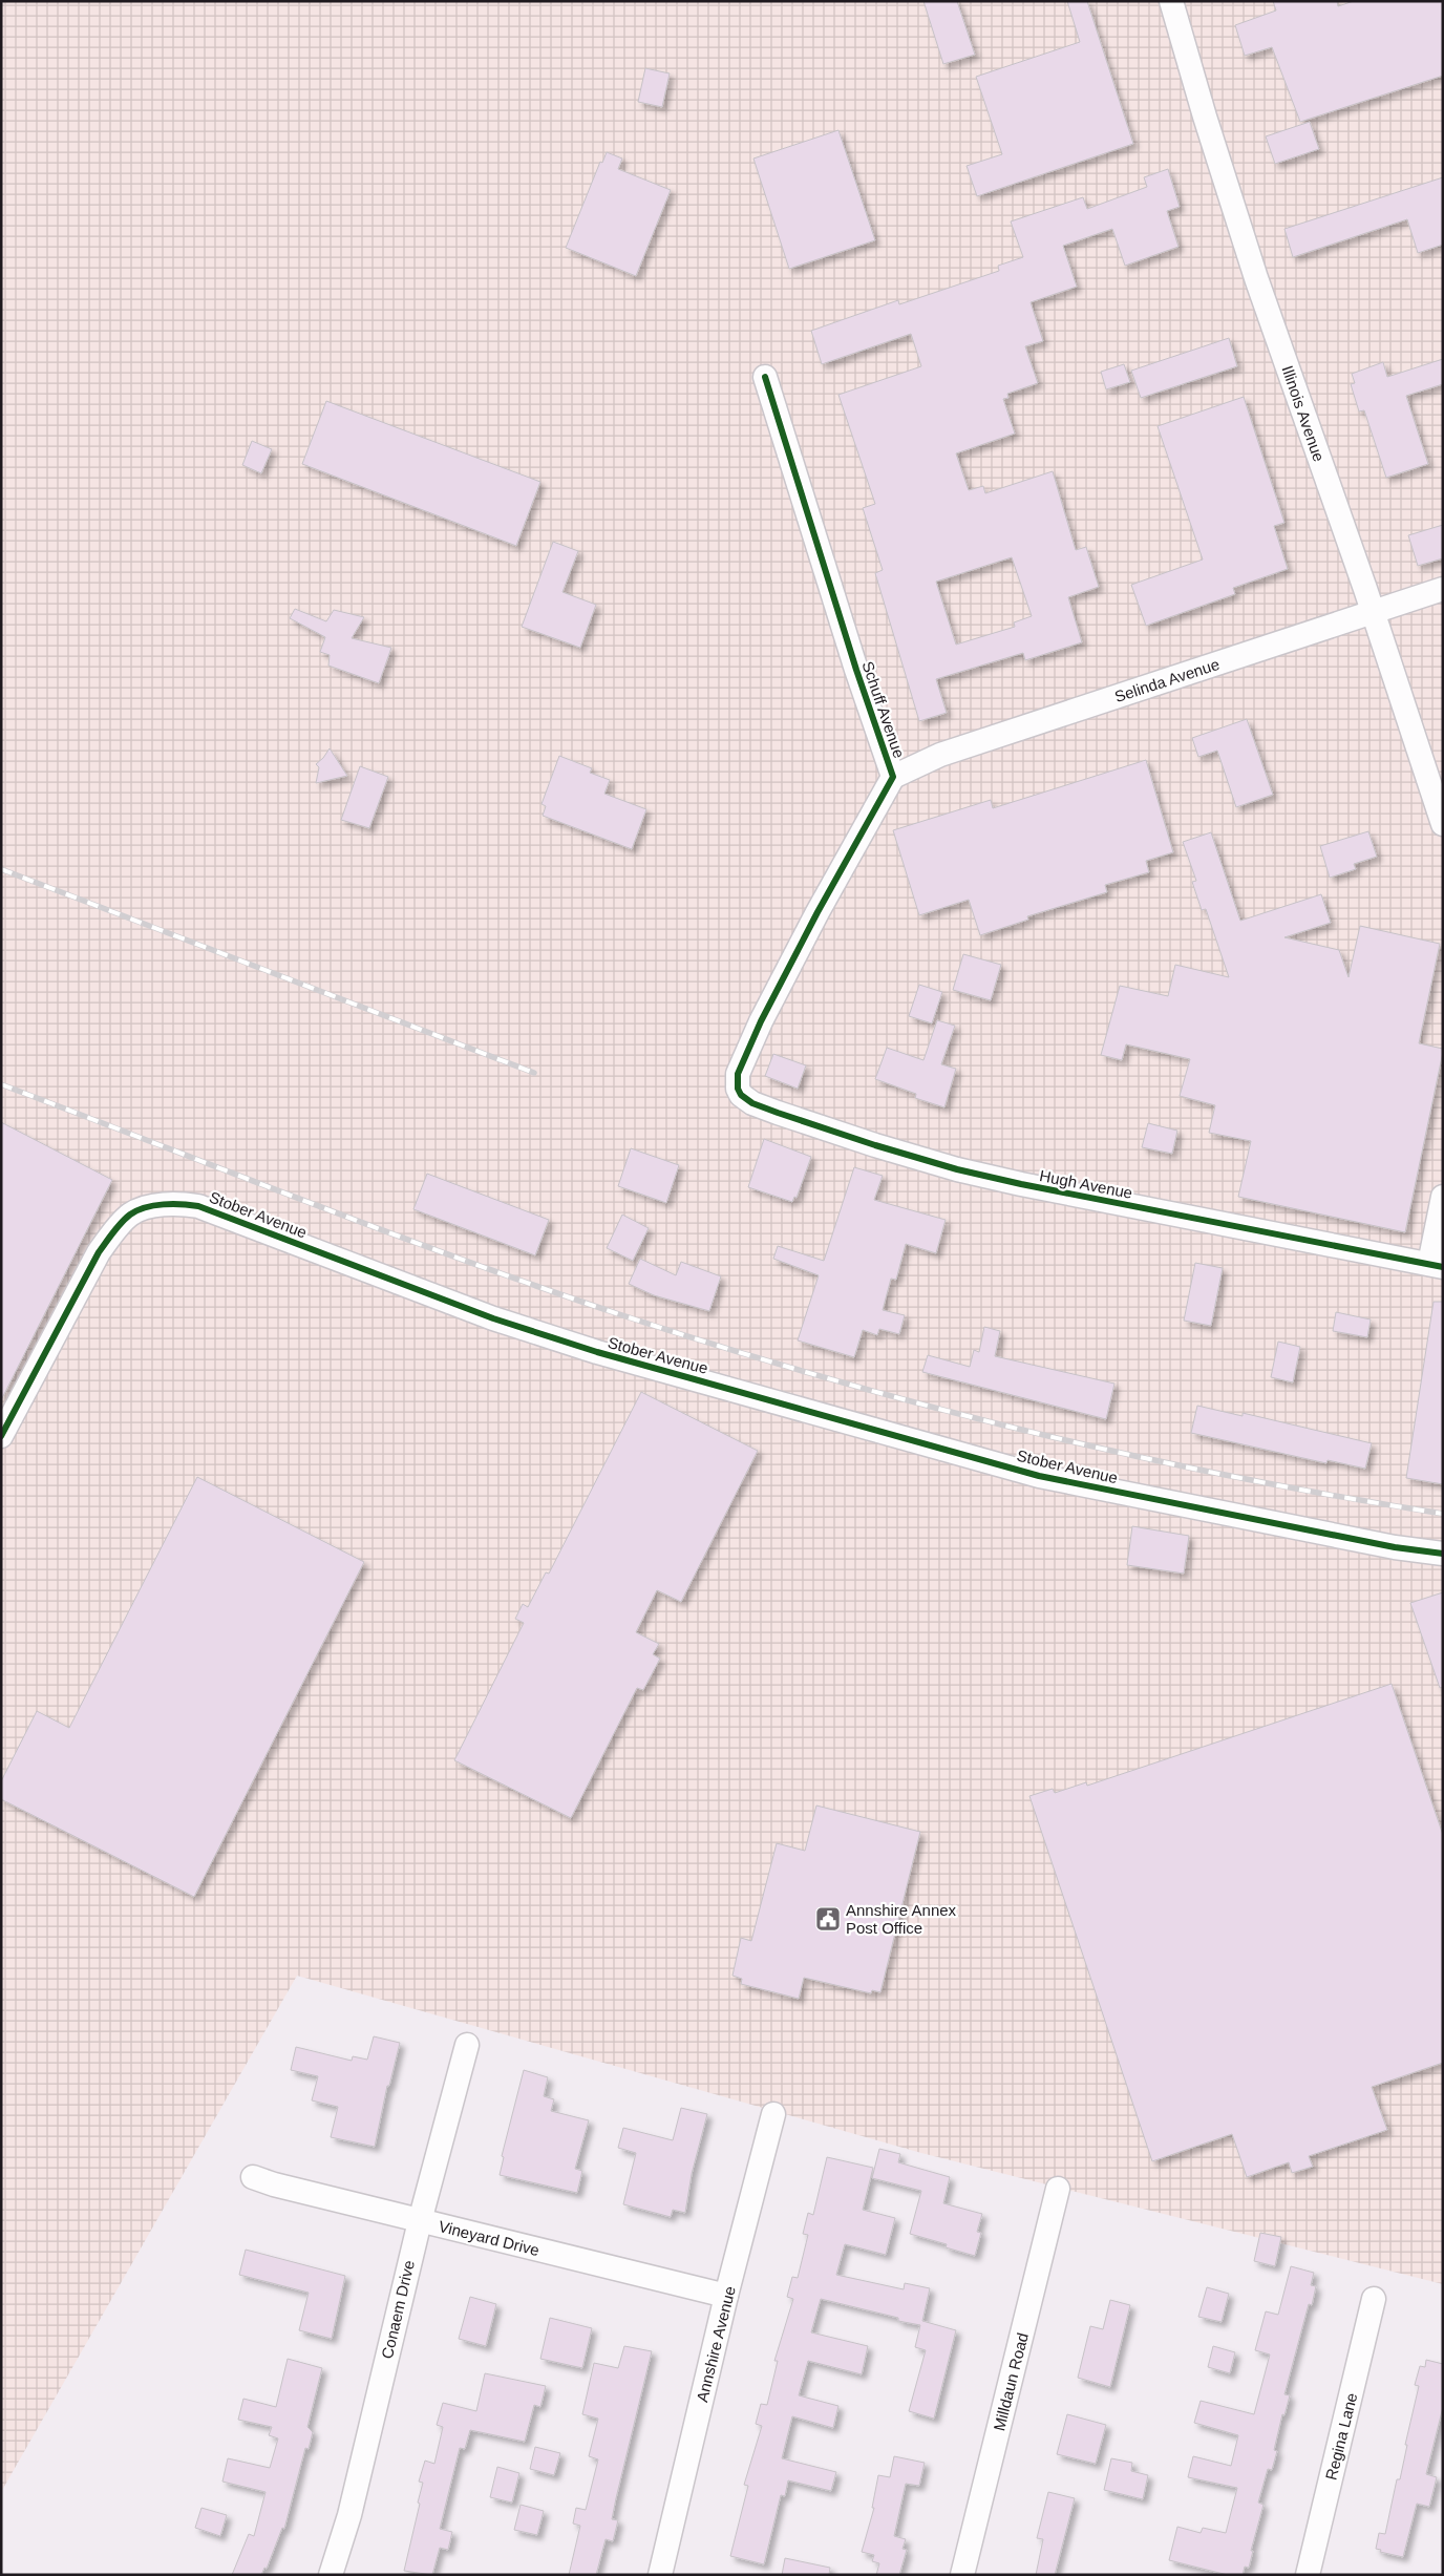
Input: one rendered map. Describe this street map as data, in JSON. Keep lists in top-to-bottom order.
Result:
{
  "streets": {
    "street": [
      "Illinois Avenue",
      "Selinda Avenue",
      "Schuff Avenue",
      "Hugh Avenue",
      "Stober Avenue",
      "Vineyard Drive",
      "Conaem Drive",
      "Annshire Avenue",
      "Milldaun Road",
      "Regina Lane"
    ]
  },
  "crossings": [
    ["Illinois Avenue", "Selinda Avenue"],
    ["Selinda Avenue", "Schuff Avenue"],
    ["Schuff Avenue", "Hugh Avenue"],
    ["Vineyard Drive", "Conaem Drive"],
    ["Vineyard Drive", "Annshire Avenue"]
  ],
  "places": {
    "public building": ["Annshire Annex Post Office"]
  }
}
